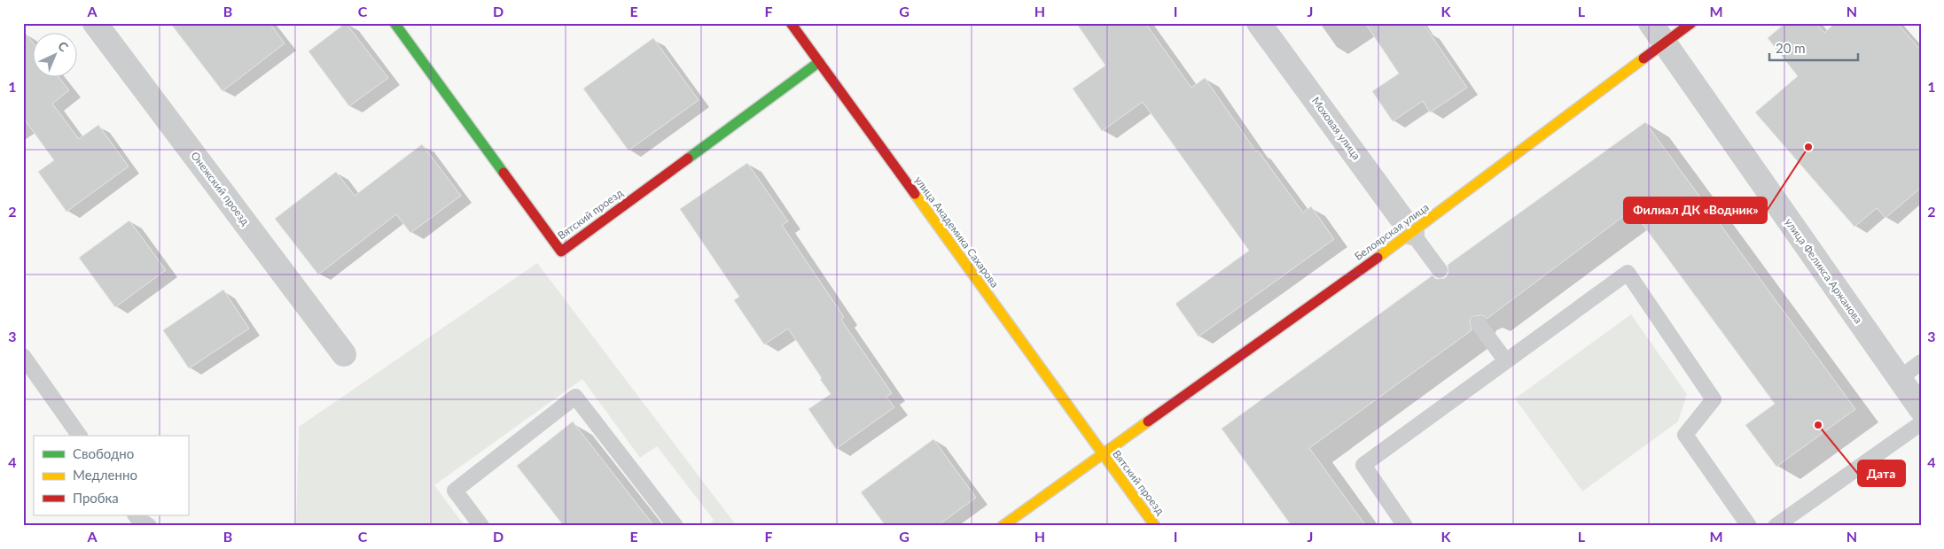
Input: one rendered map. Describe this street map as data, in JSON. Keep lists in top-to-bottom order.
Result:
{
  "streets": {
    "street": [
      "Моховая улица",
      "Онежский проезд",
      "Вятский проезд",
      "улица Академика Сахарова",
      "Белоярская улица",
      "улица Феликса Аржанова"
    ]
  },
  "crossings": [
    ["Моховая улица", "Белоярская улица"],
    ["Вятский проезд", "улица Академика Сахарова"],
    ["Вятский проезд", "Белоярская улица"],
    ["улица Академика Сахарова", "Белоярская улица"],
    ["Белоярская улица", "улица Феликса Аржанова"]
  ],
  "places": ["Филиал ДК «Водник»", "Дата"],
  "legend": ["Свободно", "Медленно", "Пробка"],
  "scale_bar": "20 m",
  "north": "top right",
  "grid": {
    "columns": [
      "A",
      "B",
      "C",
      "D",
      "E",
      "F",
      "G",
      "H",
      "I",
      "J",
      "K",
      "L",
      "M",
      "N"
    ],
    "rows": [
      "1",
      "2",
      "3",
      "4"
    ]
  }
}
